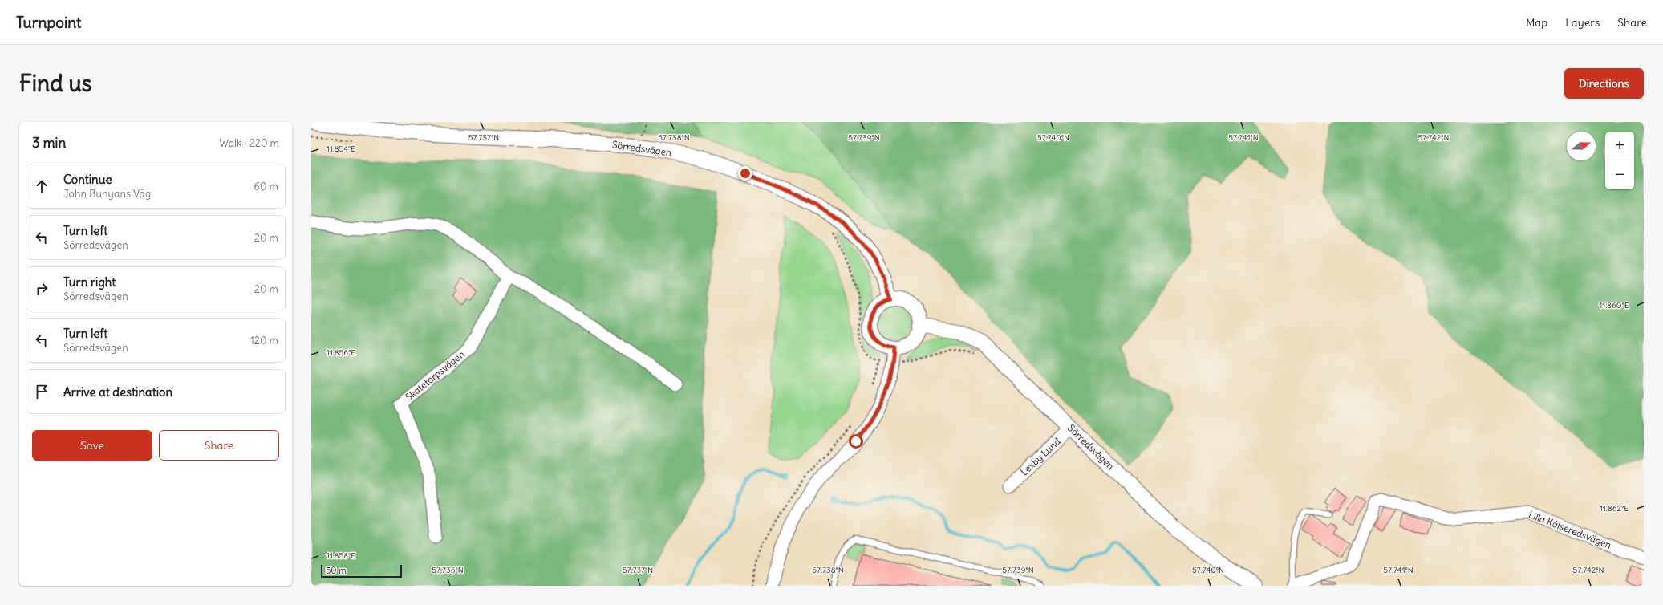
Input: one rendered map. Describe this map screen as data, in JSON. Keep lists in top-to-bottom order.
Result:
{
  "streets": {
    "street": [
      "Sörredsvägen",
      "Skatetorpsvägen",
      "Lexby Lund",
      "Lilla Kålseredsvägen"
    ]
  },
  "crossings": [
    ["Sörredsvägen", "Lexby Lund"]
  ],
  "scale_bar": "50 m",
  "north": "right",
  "page": {
    "header": "Turnpoint",
    "nav": ["Map", "Layers", "Share"],
    "buttons": [
      "Directions",
      ["Save", "Share"]
    ],
    "title": "Find us",
    "heading": ["3 min", "Walk · 220 m"],
    "map_buttons": ["+", "−"],
    "list": [
      ["Continue", "John Bunyans Väg", "60 m"],
      ["Turn left", "Sörredsvägen", "20 m"],
      ["Turn right", "Sörredsvägen", "20 m"],
      ["Turn left", "Sörredsvägen", "120 m"],
      "Arrive at destination"
    ],
    "scale": "50 m"
  },
  "coordinates": [
    "57.737°N",
    "57.738°N",
    "57.739°N",
    "57.740°N",
    "57.741°N",
    "57.742°N",
    "11.854°E",
    "11.860°E",
    "11.856°E",
    "11.862°E",
    "11.858°E",
    "57.736°N"
  ]
}
